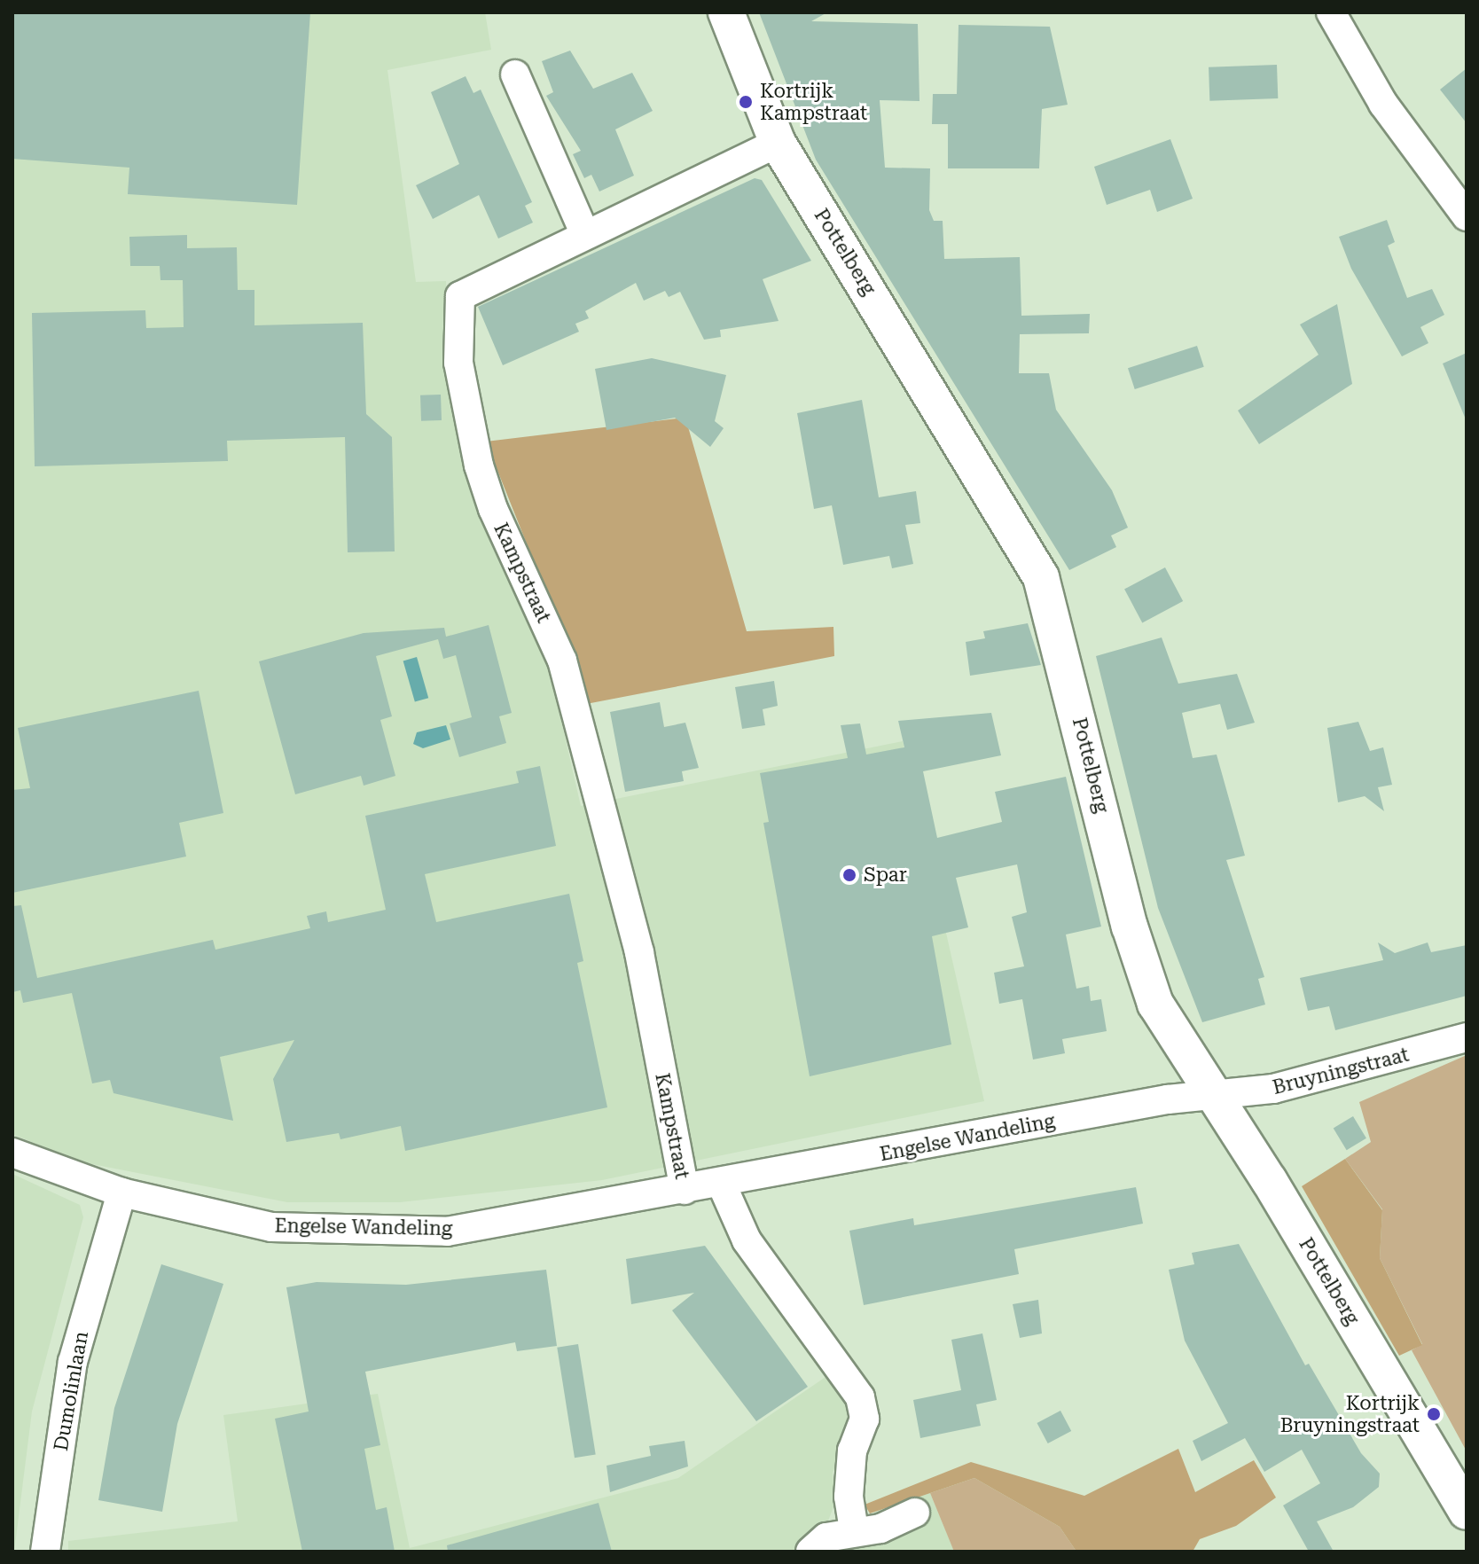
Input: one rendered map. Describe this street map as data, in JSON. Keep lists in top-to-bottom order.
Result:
{
  "streets": {
    "main road": ["Pottelberg"],
    "street": [
      "Kampstraat",
      "Bruyningstraat",
      "Engelse Wandeling",
      "Dumolinlaan"
    ]
  },
  "crossings": [
    ["Pottelberg", "Kampstraat"],
    ["Pottelberg", "Bruyningstraat"],
    ["Pottelberg", "Engelse Wandeling"],
    ["Kampstraat", "Engelse Wandeling"],
    ["Bruyningstraat", "Engelse Wandeling"],
    ["Engelse Wandeling", "Dumolinlaan"]
  ],
  "places": ["Kortrijk Kampstraat", "Spar", "Kortrijk Bruyningstraat"]
}
